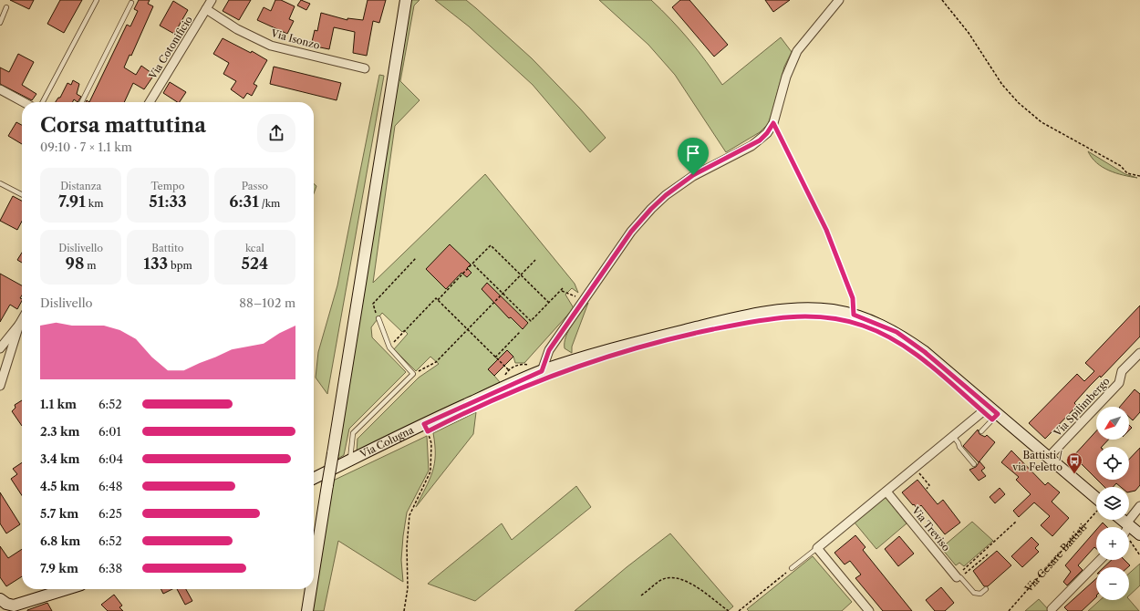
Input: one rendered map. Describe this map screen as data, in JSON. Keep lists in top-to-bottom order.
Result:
{
  "streets": {
    "street": [
      "Via Isonzo",
      "Via Cotonificio",
      "Via Spilimbergo",
      "Via Colugna",
      "Via Treviso"
    ],
    "path": ["Via Cesare Battisti"]
  },
  "crossings": [
    ["Via Isonzo", "Via Cotonificio"]
  ],
  "places": {
    "bus stop": ["Battisti / via Feletto"]
  },
  "north": "bottom left",
  "page": {
    "heading": ["Corsa mattutina", "09:10 · 7 × 1.1 km"],
    "stats": [
      ["Distanza", "7.91 km"],
      ["Tempo", "51:33"],
      ["Passo", "6:31 /km"],
      ["Dislivello", "98 m"],
      ["Battito", "133 bpm"],
      ["kcal", "524"]
    ],
    "chart": ["Dislivello", "88–102 m"],
    "list": [
      {
        "name": "1.1 km",
        "note": "6:52"
      },
      {
        "name": "2.3 km",
        "note": "6:01"
      },
      {
        "name": "3.4 km",
        "note": "6:04"
      },
      {
        "name": "4.5 km",
        "note": "6:48"
      },
      {
        "name": "5.7 km",
        "note": "6:25"
      },
      {
        "name": "6.8 km",
        "note": "6:52"
      },
      {
        "name": "7.9 km",
        "note": "6:38"
      }
    ],
    "map_buttons": ["+", "−"]
  }
}
